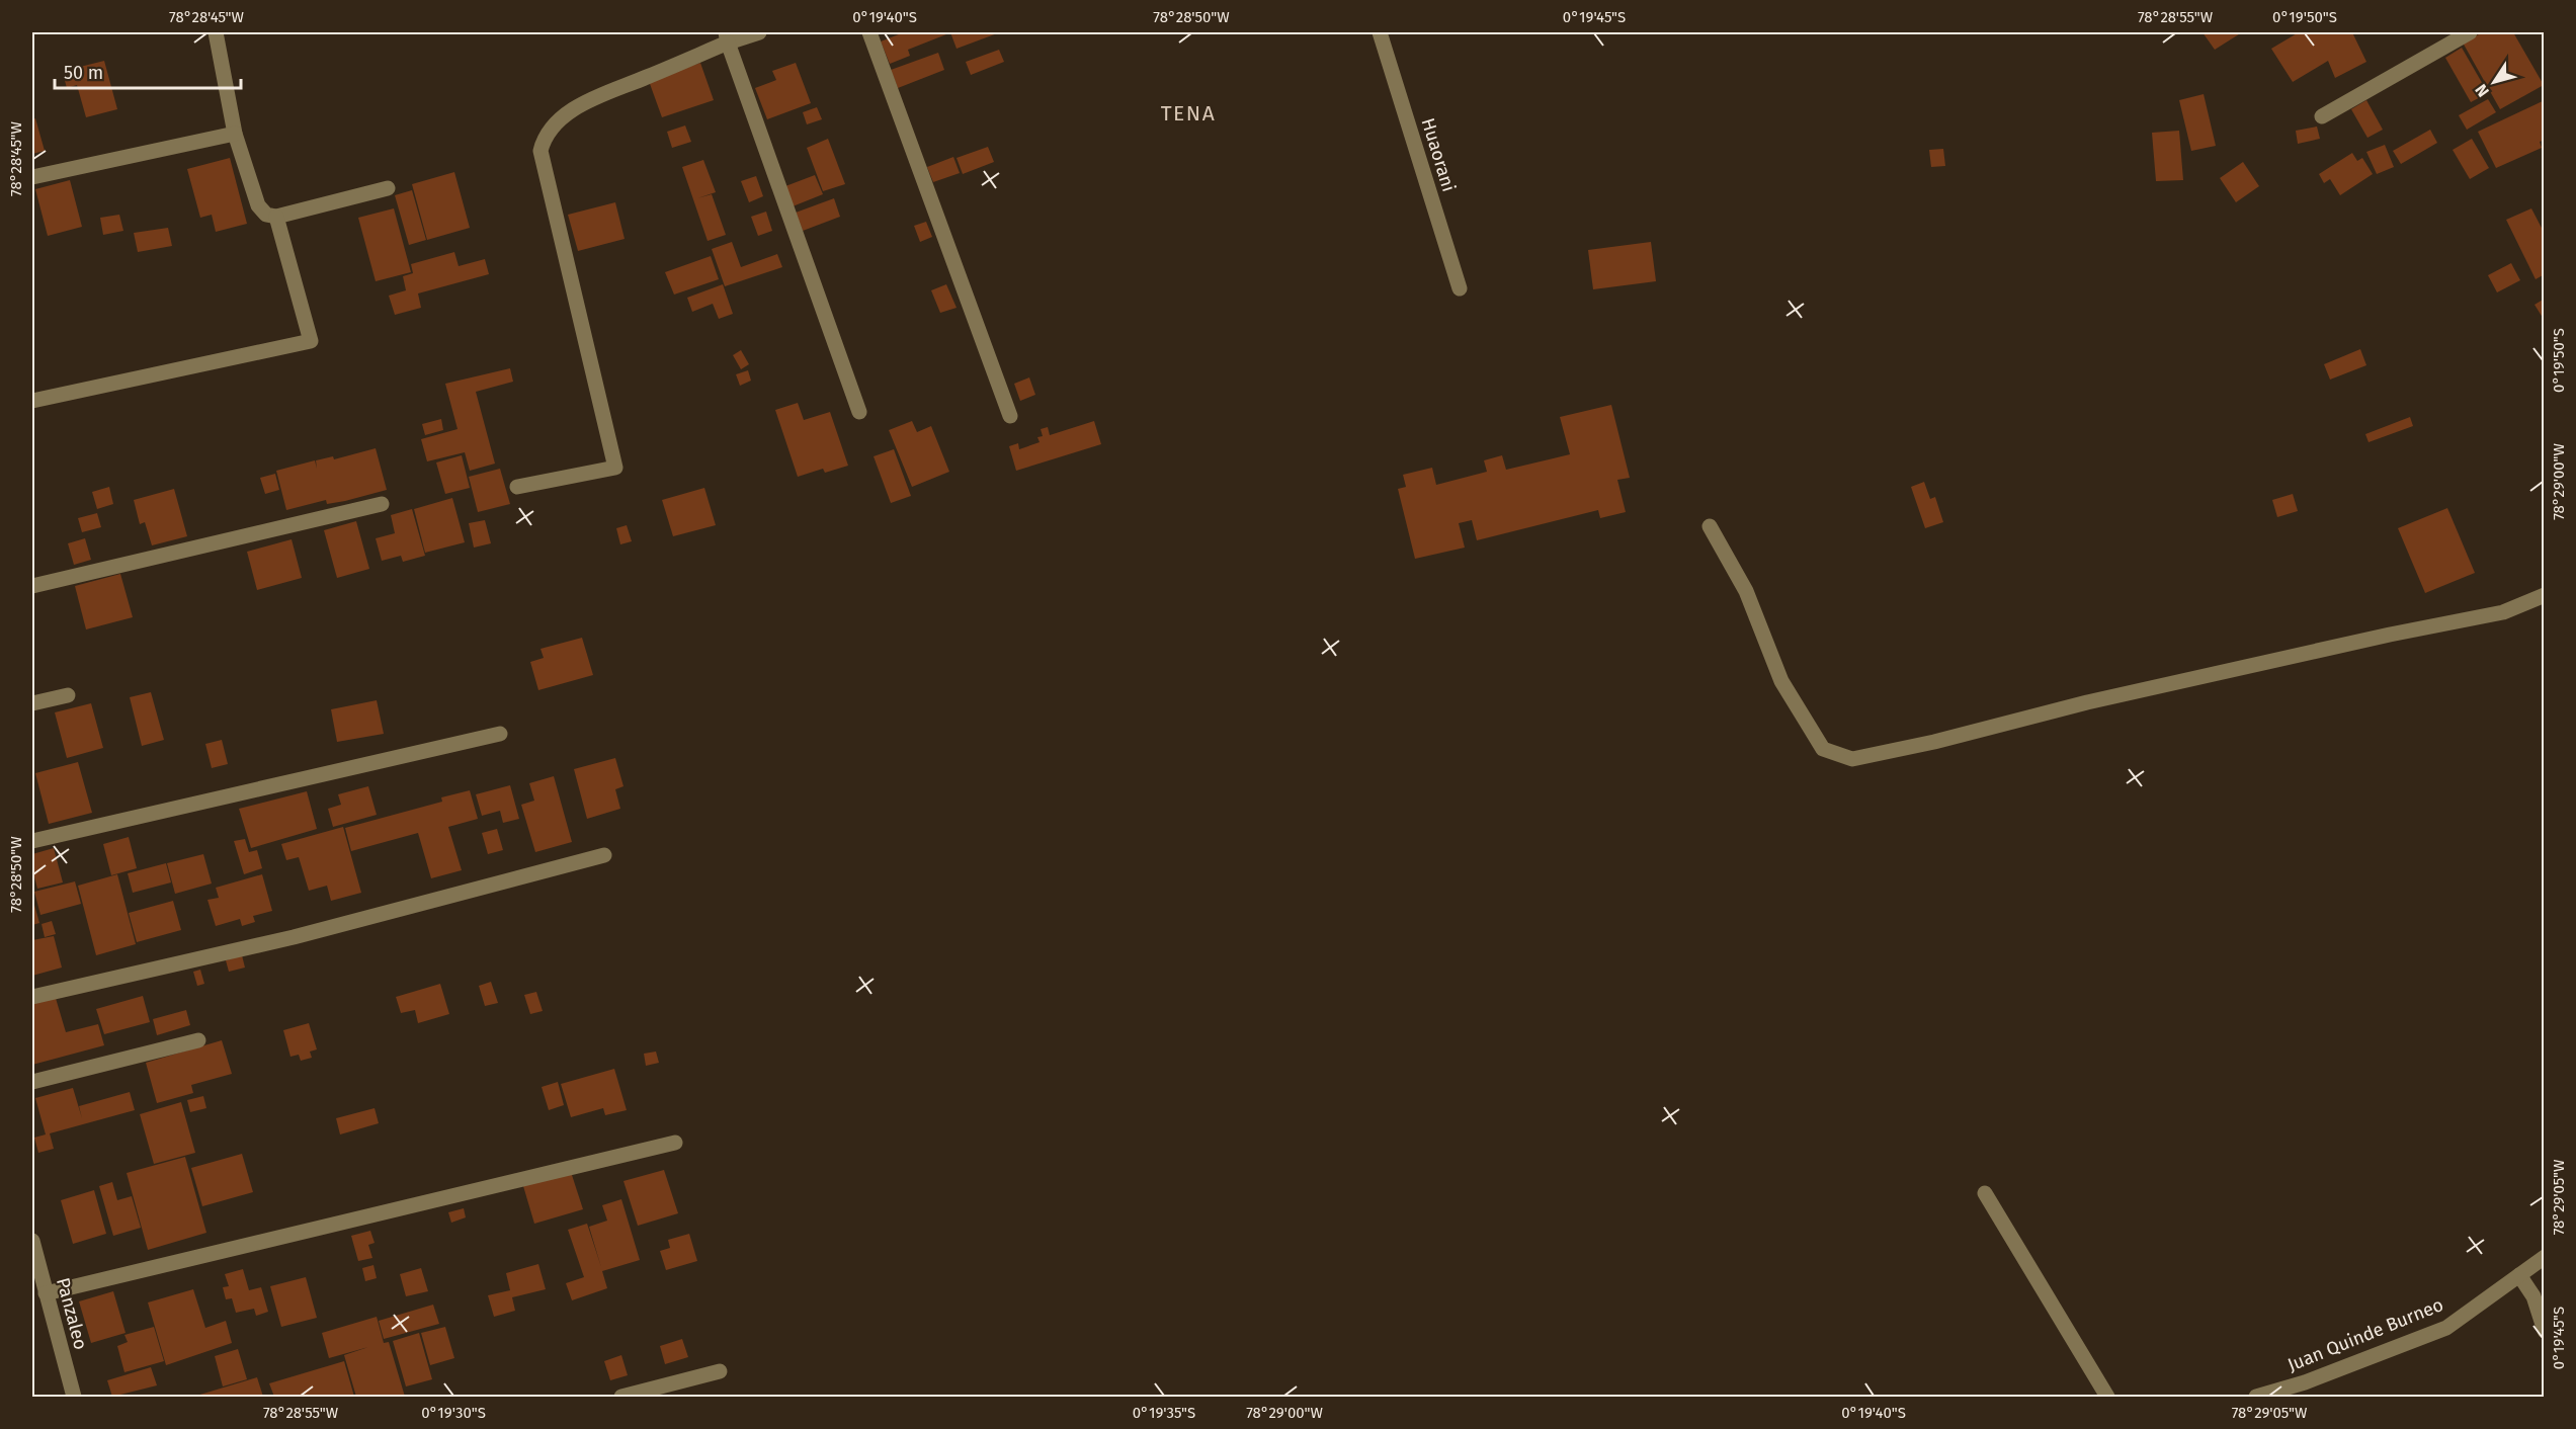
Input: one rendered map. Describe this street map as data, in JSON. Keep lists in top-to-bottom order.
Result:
{
  "streets": {
    "street": ["Huaorani", "Panzaleo", "Juan Quinde Burneo"]
  },
  "districts": ["TENA"],
  "scale_bar": "50 m",
  "north": "bottom left",
  "coordinates": [
    "78°28'45\"W",
    "0°19'40\"S",
    "78°28'50\"W",
    "0°19'45\"S",
    "78°28'55\"W",
    "0°19'50\"S",
    "78°29'00\"W",
    "78°29'05\"W",
    "0°19'30\"S",
    "0°19'35\"S"
  ]
}
